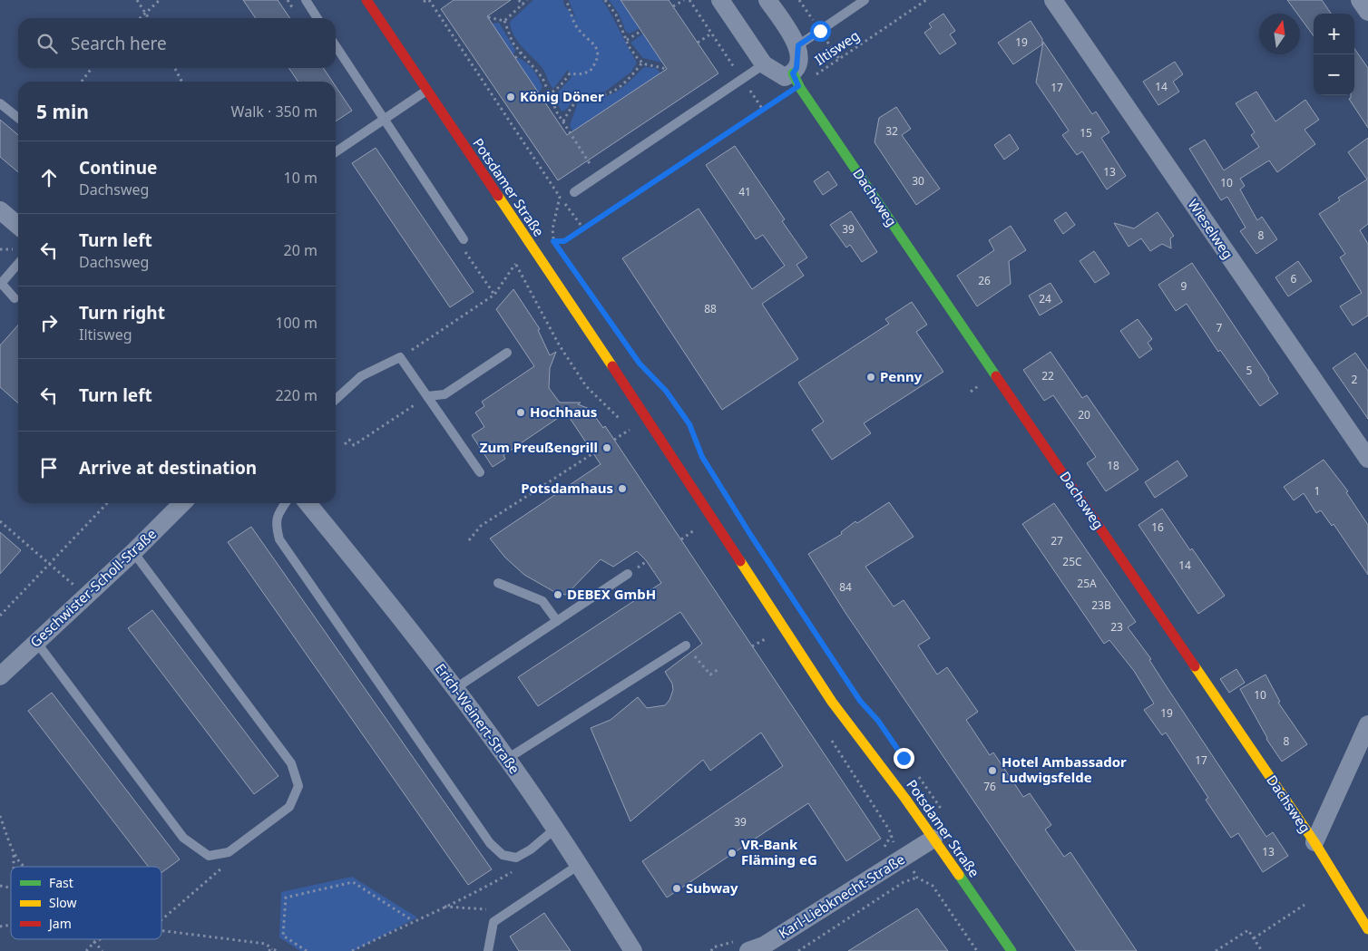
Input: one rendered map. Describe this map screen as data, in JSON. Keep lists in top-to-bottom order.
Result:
{
  "streets": {
    "main road": ["Potsdamer Straße", "Dachsweg"],
    "street": [
      "Wieselweg",
      "Geschwister-Scholl-Straße",
      "Erich-Weinert-Straße",
      "Karl-Liebknecht-Straße"
    ],
    "path": ["Iltisweg"]
  },
  "crossings": [
    ["Iltisweg", "Dachsweg"],
    ["Potsdamer Straße", "Karl-Liebknecht-Straße"]
  ],
  "places": [
    "König Döner",
    "Penny",
    "Hochhaus",
    "Zum Preußengrill",
    "Potsdamhaus",
    "DEBEX GmbH",
    "Hotel Ambassador Ludwigsfelde",
    "VR-Bank Fläming eG",
    "Subway"
  ],
  "house_numbers": [
    "19",
    "14",
    "17",
    "32",
    "15",
    "13",
    "30",
    "10",
    "41",
    "39",
    "8",
    "6",
    "26",
    "9",
    "24",
    "88",
    "7",
    "5",
    "22",
    "2",
    "20",
    "18",
    "1",
    "16",
    "27",
    "25C",
    "14",
    "25A",
    "84",
    "23B",
    "23",
    "10",
    "19",
    "8",
    "17",
    "76",
    "39",
    "13"
  ],
  "legend": ["Fast", "Slow", "Jam"],
  "north": "top",
  "page": {
    "map_buttons": ["+", "−"],
    "search": "Search here",
    "heading": ["5 min", "Walk · 350 m"],
    "list": [
      ["Continue", "Dachsweg", "10 m"],
      ["Turn left", "Dachsweg", "20 m"],
      ["Turn right", "Iltisweg", "100 m"],
      ["Turn left", "220 m"],
      "Arrive at destination"
    ]
  }
}
